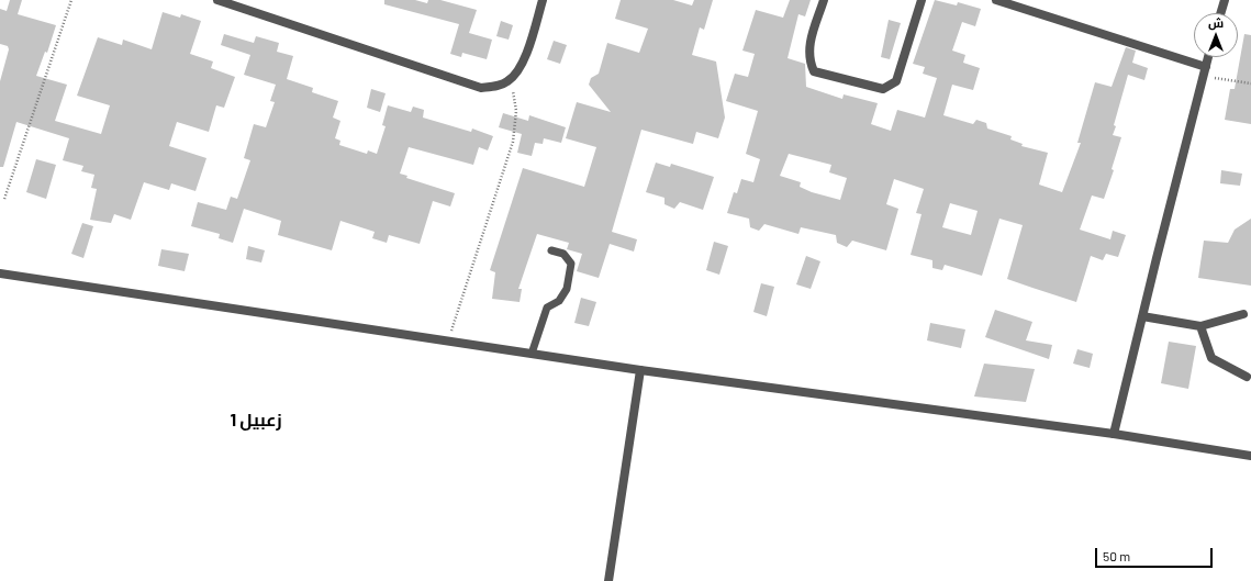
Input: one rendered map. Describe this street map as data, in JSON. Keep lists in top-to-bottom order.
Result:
{
  "districts": ["زعبيل 1"],
  "scale_bar": "50 m",
  "north": "top"
}
